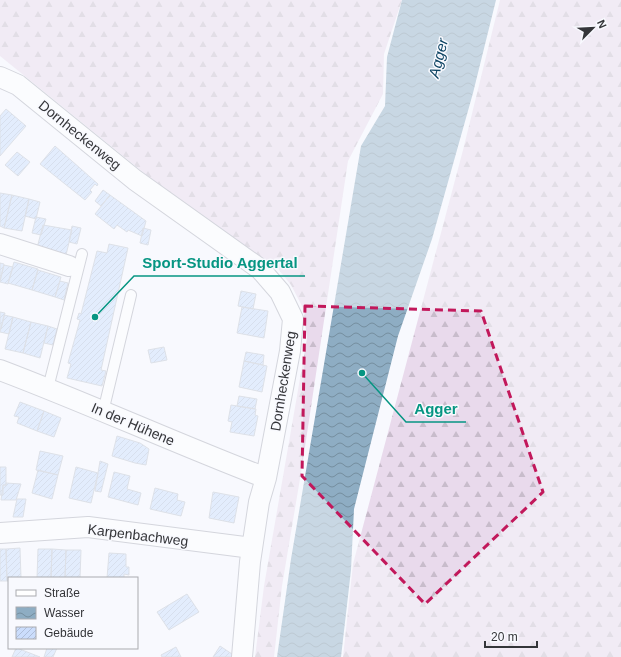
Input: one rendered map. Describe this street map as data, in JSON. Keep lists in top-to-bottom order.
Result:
{
  "streets": {
    "street": ["Dornheckenweg", "In der Hühene", "Karpenbachweg"]
  },
  "crossings": [
    ["Dornheckenweg", "In der Hühene"],
    ["Dornheckenweg", "Karpenbachweg"]
  ],
  "water": ["Agger"],
  "places": ["Sport-Studio Aggertal", "Agger"],
  "legend": ["Straße", "Wasser", "Gebäude"],
  "scale_bar": "20 m",
  "north": "top right"
}
